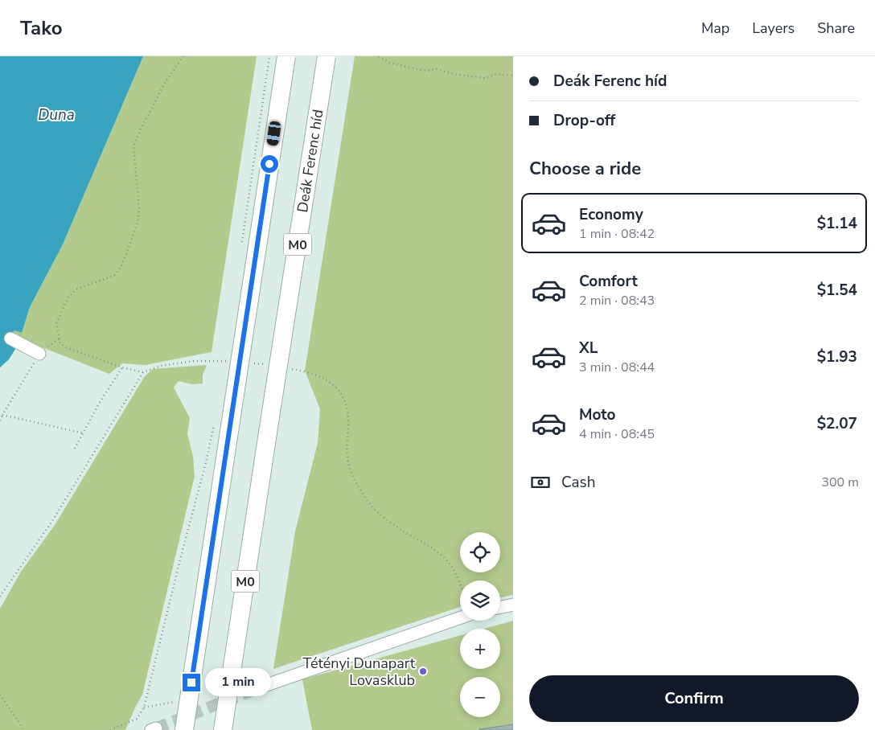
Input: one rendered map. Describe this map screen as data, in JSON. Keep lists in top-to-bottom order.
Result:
{
  "streets": {
    "highway": ["Deák Ferenc híd", "M0"]
  },
  "water": ["Duna"],
  "places": ["Tétényi Dunapart Lovasklub"],
  "page": {
    "header": "Tako",
    "nav": ["Map", "Layers", "Share"],
    "banner": ["Deák Ferenc híd", "Drop-off"],
    "heading": "Choose a ride",
    "list": [
      {
        "name": "Economy",
        "note": "1 min · 08:42",
        "value": "$1.14"
      },
      {
        "name": "Comfort",
        "note": "2 min · 08:43",
        "value": "$1.54"
      },
      {
        "name": "XL",
        "note": "3 min · 08:44",
        "value": "$1.93"
      },
      {
        "name": "Moto",
        "note": "4 min · 08:45",
        "value": "$2.07"
      }
    ],
    "pay": ["Cash", "300 m"],
    "map_buttons": ["+", "−"],
    "buttons": "Confirm",
    "bubble": "1 min"
  }
}
